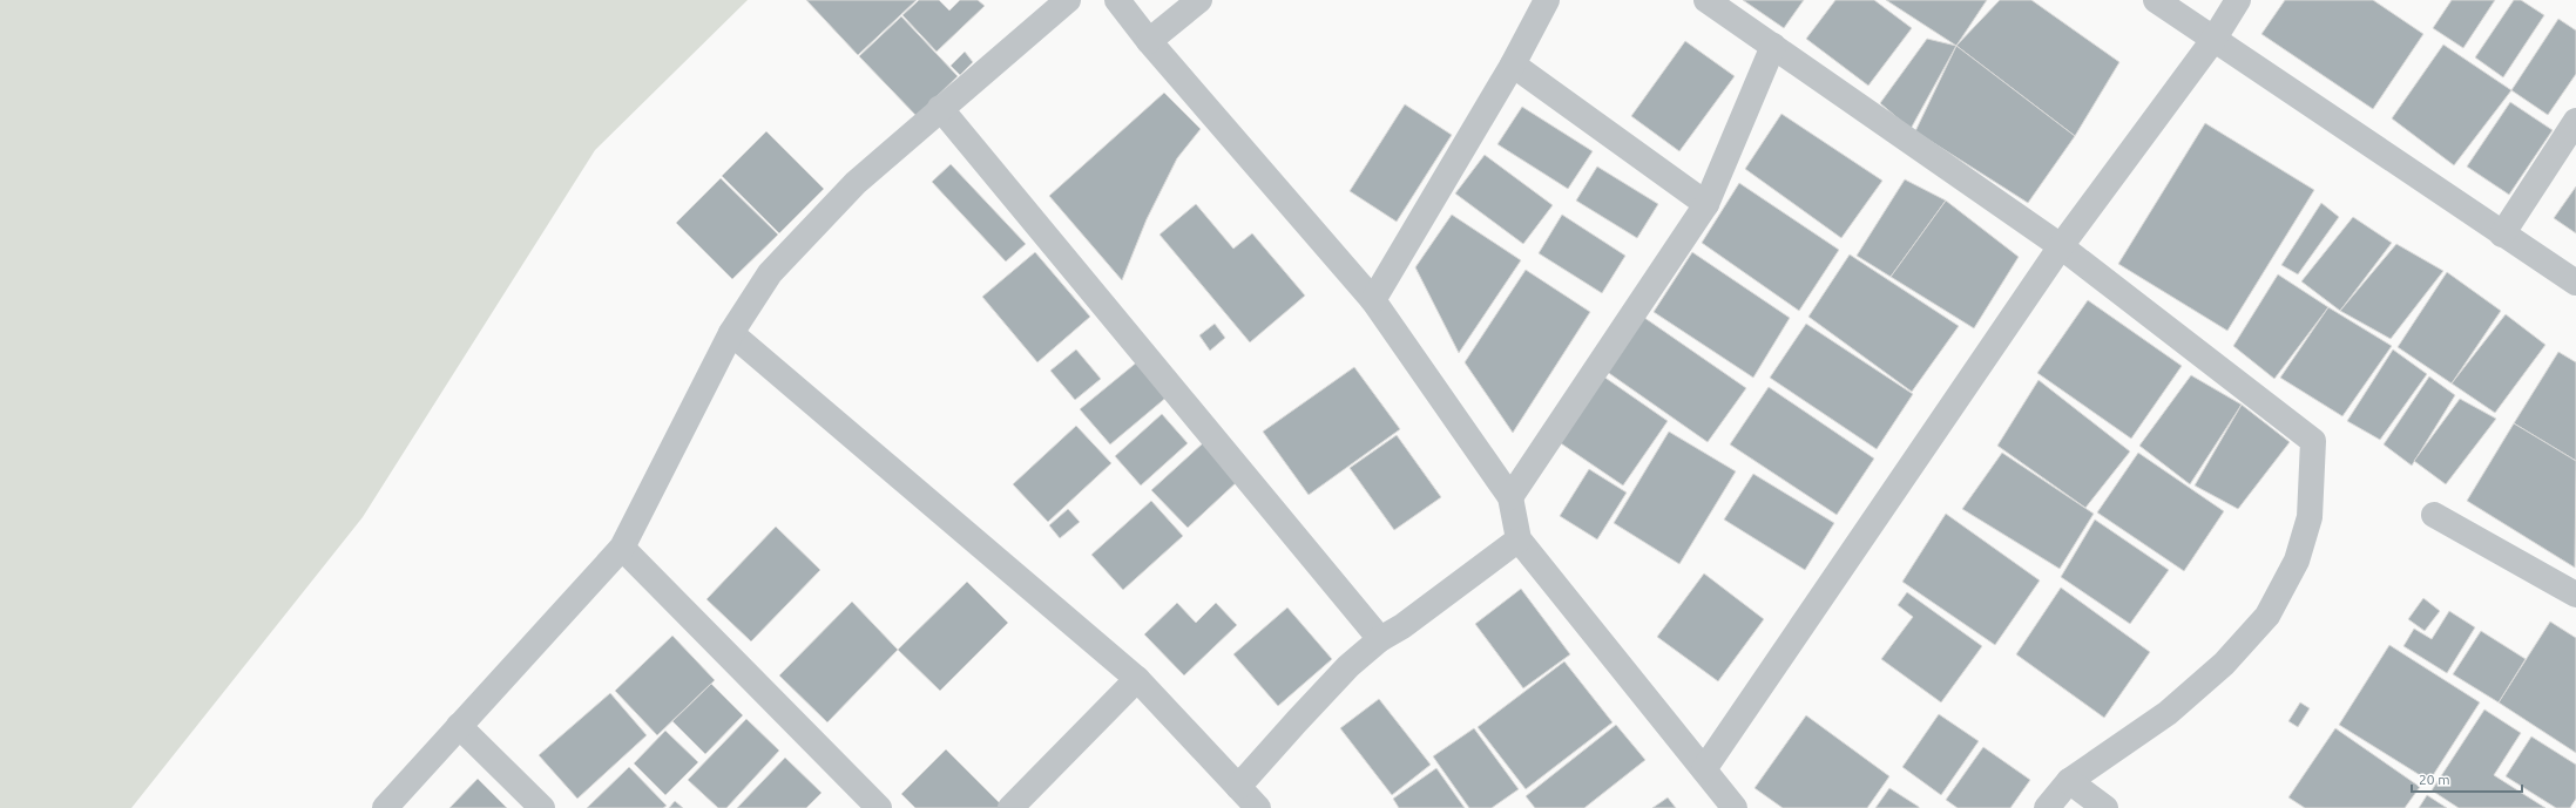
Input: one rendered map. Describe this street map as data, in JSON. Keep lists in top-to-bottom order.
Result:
{
  "scale_bar": "20 m"
}
